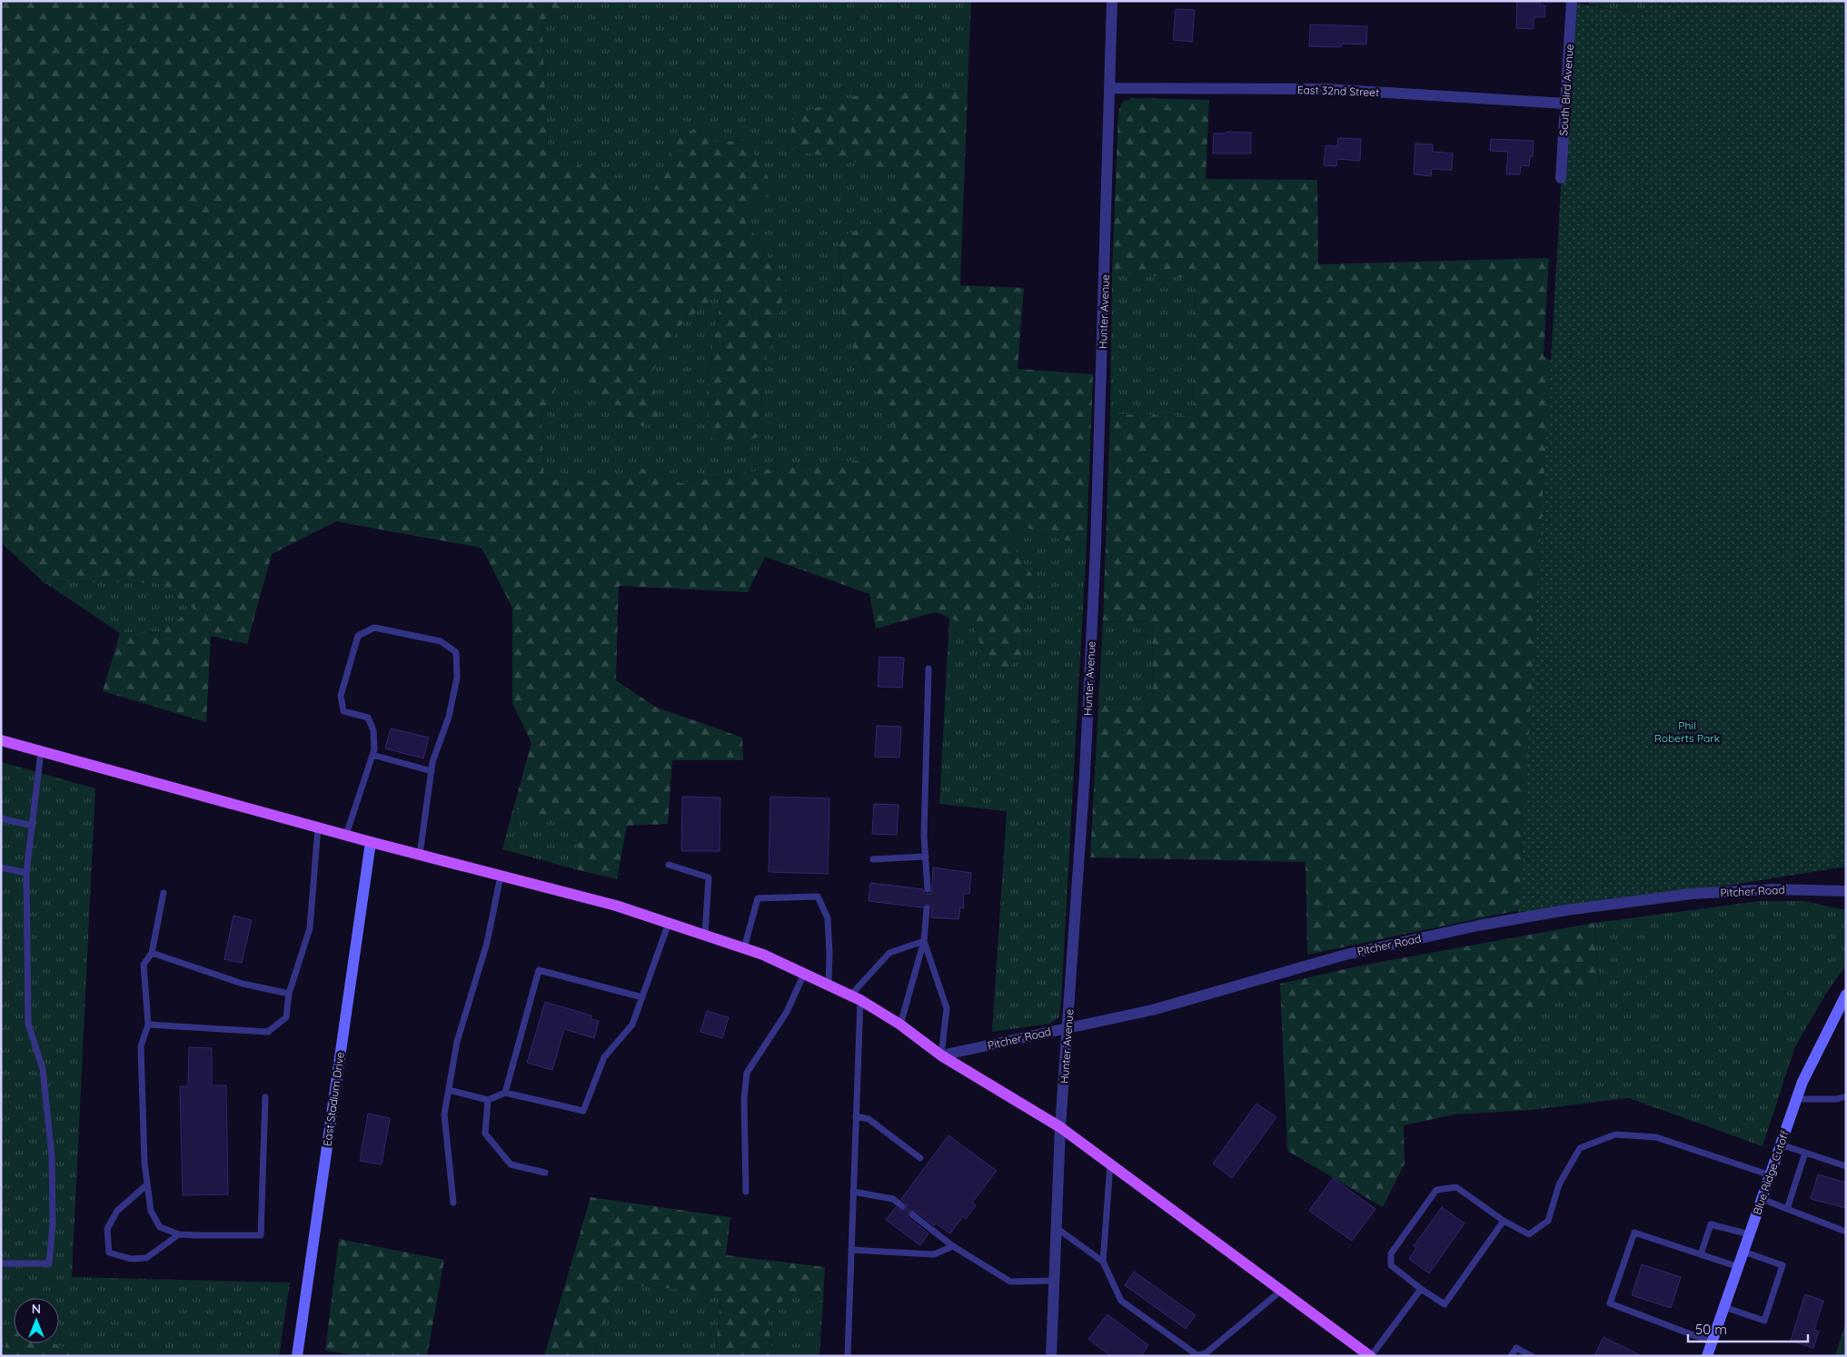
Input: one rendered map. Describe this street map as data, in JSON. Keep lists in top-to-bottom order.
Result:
{
  "streets": {
    "main road": ["East Stadium Drive", "Blue Ridge Cutoff"],
    "street": [
      "South Bird Avenue",
      "East 32nd Street",
      "Hunter Avenue",
      "Pitcher Road"
    ]
  },
  "crossings": [
    ["South Bird Avenue", "East 32nd Street"],
    ["East 32nd Street", "Hunter Avenue"],
    ["Hunter Avenue", "Pitcher Road"]
  ],
  "parks": ["Phil Roberts Park"],
  "scale_bar": "50 m",
  "north": "top"
}
